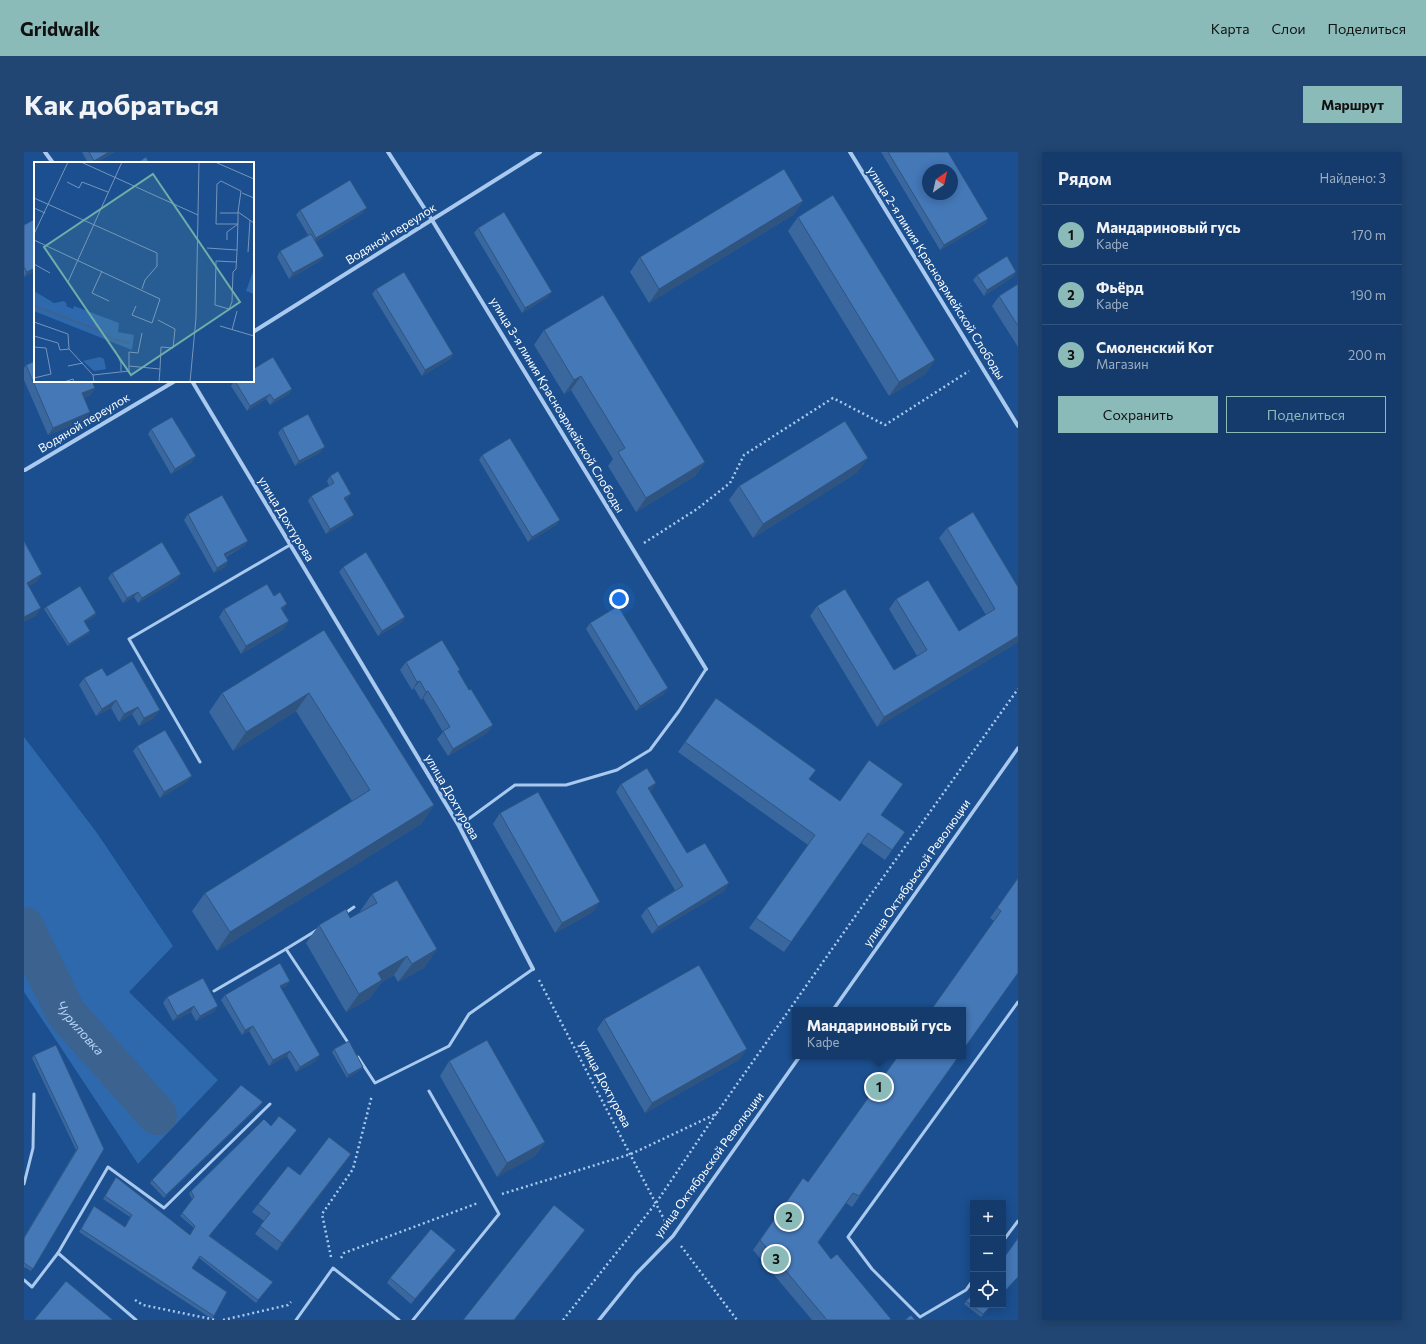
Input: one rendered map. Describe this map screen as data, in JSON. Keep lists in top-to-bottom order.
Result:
{
  "streets": {
    "street": [
      "Водяной переулок",
      "улица 2-я линия Красноармейской Слободы",
      "улица 3-я линия Красноармейской Слободы",
      "улица Дохтурова",
      "улица Октябрьской Революции"
    ]
  },
  "crossings": [
    ["Водяной переулок", "улица 3-я линия Красноармейской Слободы"],
    ["улица Дохтурова", "улица Октябрьской Революции"]
  ],
  "water": ["Чуриловка"],
  "north": "top right",
  "page": {
    "header": "Gridwalk",
    "nav": ["Карта", "Слои", "Поделиться"],
    "buttons": [
      "Маршрут",
      ["Сохранить", "Поделиться"]
    ],
    "title": "Как добраться",
    "heading": ["Рядом", "Найдено: 3"],
    "list": [
      {
        "mark": "1",
        "name": "Мандариновый гусь",
        "note": "Кафе",
        "value": "170 m"
      },
      {
        "mark": "2",
        "name": "Фьёрд",
        "note": "Кафе",
        "value": "190 m"
      },
      {
        "mark": "3",
        "name": "Смоленский Кот",
        "note": "Магазин",
        "value": "200 m"
      }
    ],
    "popup": ["Мандариновый гусь", "Кафе"],
    "pins": ["1", "2", "3"],
    "map_buttons": ["+", "−"]
  }
}
